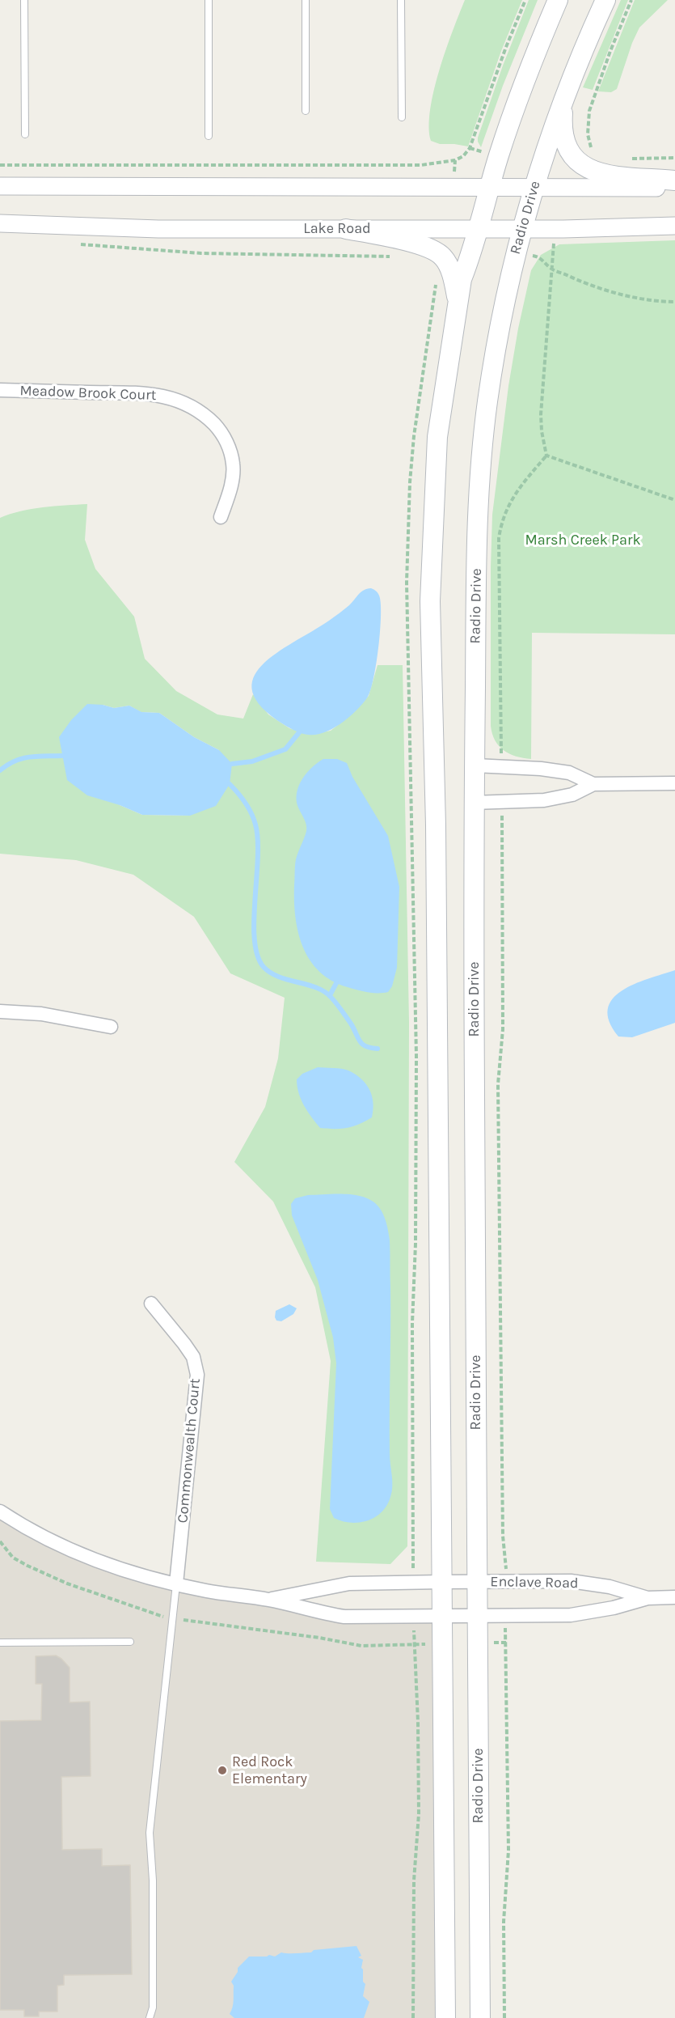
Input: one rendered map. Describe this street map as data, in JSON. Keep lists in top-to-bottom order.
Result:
{
  "streets": {
    "main road": ["Radio Drive"],
    "street": [
      "Lake Road",
      "Meadow Brook Court",
      "Commonwealth Court",
      "Enclave Road"
    ]
  },
  "crossings": [
    ["Radio Drive", "Lake Road"],
    ["Radio Drive", "Enclave Road"]
  ],
  "parks": ["Marsh Creek Park"],
  "places": ["Red Rock Elementary"]
}
